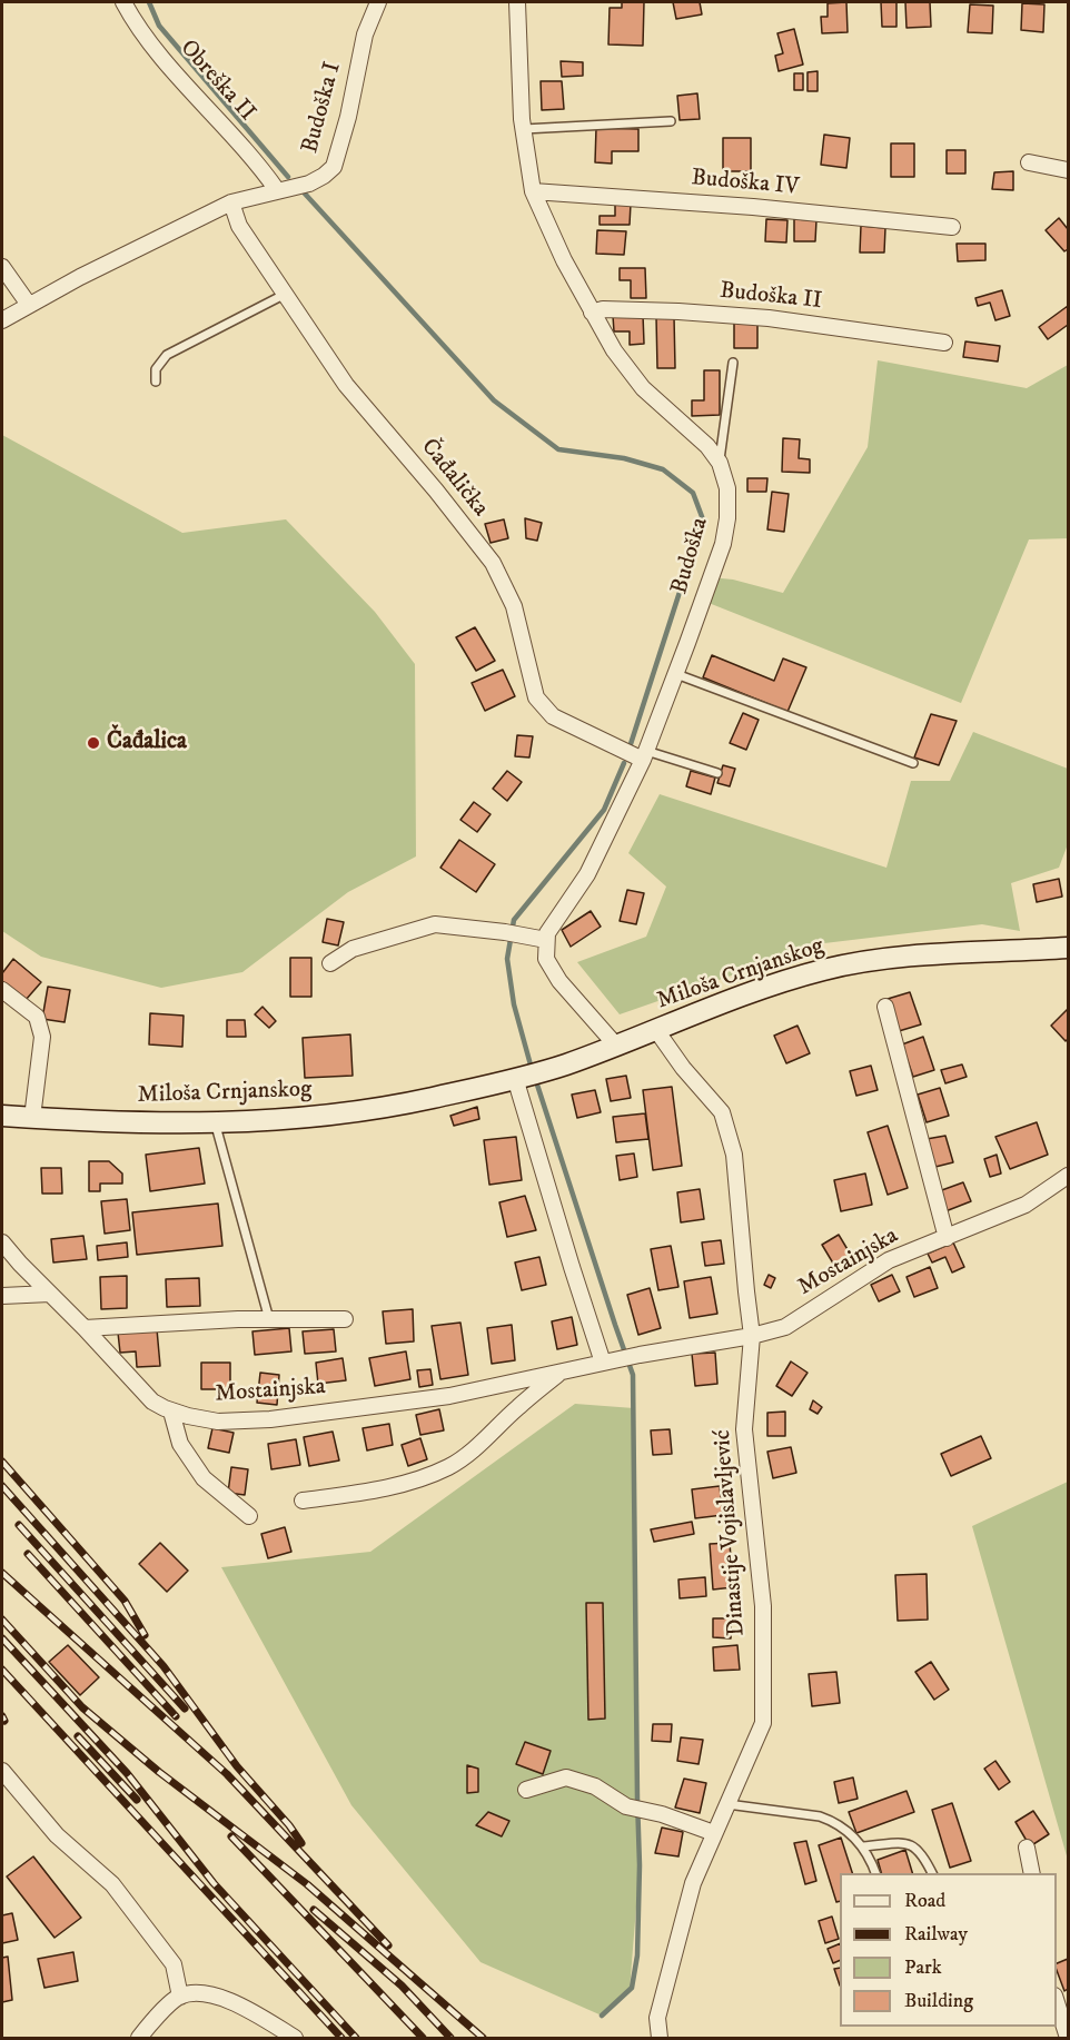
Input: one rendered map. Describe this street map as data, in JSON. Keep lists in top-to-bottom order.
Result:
{
  "streets": {
    "main road": ["Miloša Crnjanskog"],
    "street": [
      "Obreška II",
      "Budoška I",
      "Budoška IV",
      "Budoška II",
      "Čađalička",
      "Budoška",
      "Mostainjska",
      "Dinastije Vojislavljević"
    ]
  },
  "crossings": [
    ["Obreška II", "Budoška I"],
    ["Budoška IV", "Budoška"],
    ["Budoška II", "Budoška"],
    ["Čađalička", "Budoška"],
    ["Miloša Crnjanskog", "Dinastije Vojislavljević"],
    ["Mostainjska", "Dinastije Vojislavljević"]
  ],
  "places": ["Čađalica"],
  "legend": [
    "Road",
    "Railway",
    "Park",
    "Building"
  ]
}
